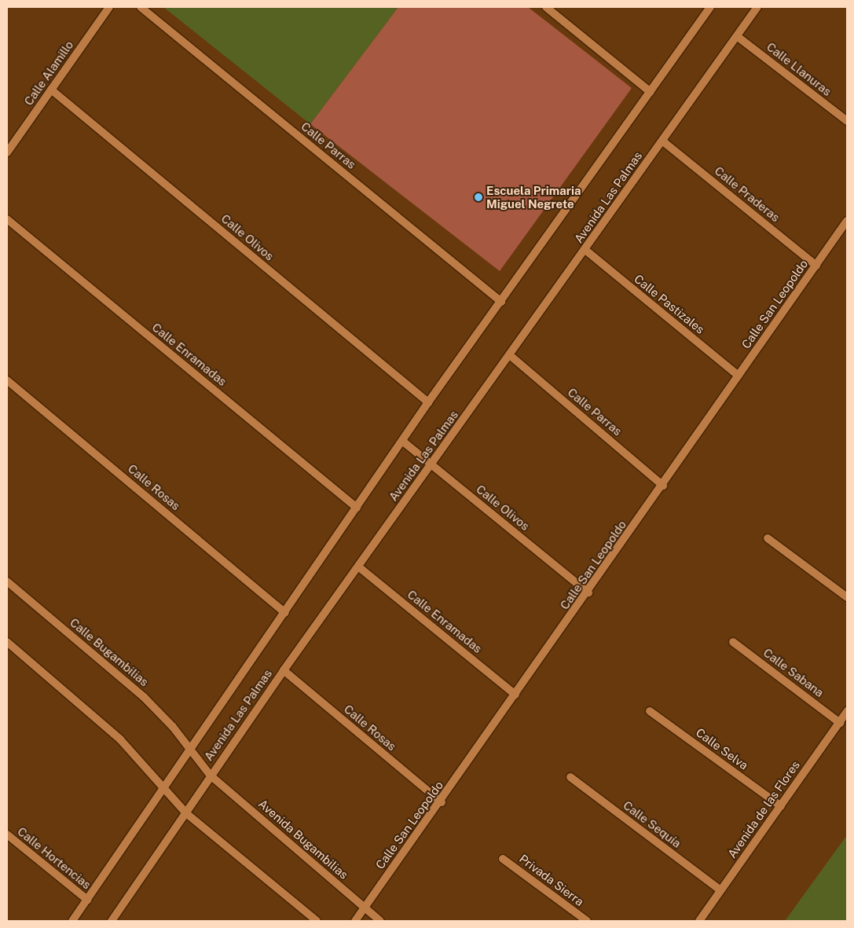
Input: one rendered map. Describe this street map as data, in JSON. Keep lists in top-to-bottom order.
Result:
{
  "streets": {
    "street": [
      "Calle Llanuras",
      "Calle Alamillo",
      "Calle Parras",
      "Calle Praderas",
      "Avenida Las Palmas",
      "Calle Olivos",
      "Calle Pastizales",
      "Calle San Leopoldo",
      "Calle Enramadas",
      "Calle Rosas",
      "Calle Bugambilias",
      "Calle Sabana",
      "Calle Selva",
      "Avenida de las Flores",
      "Calle Sequía",
      "Avenida Bugambilias",
      "Calle Hortencias",
      "Privada Sierra"
    ]
  },
  "crossings": [
    ["Calle Llanuras", "Avenida Las Palmas"],
    ["Calle Alamillo", "Calle Olivos"],
    ["Calle Parras", "Avenida Las Palmas"],
    ["Calle Parras", "Calle San Leopoldo"],
    ["Calle Praderas", "Avenida Las Palmas"],
    ["Calle Praderas", "Calle San Leopoldo"],
    ["Avenida Las Palmas", "Calle Olivos"],
    ["Avenida Las Palmas", "Calle Pastizales"],
    ["Avenida Las Palmas", "Calle Enramadas"],
    ["Avenida Las Palmas", "Calle Rosas"],
    ["Avenida Las Palmas", "Calle Bugambilias"],
    ["Avenida Las Palmas", "Avenida Bugambilias"],
    ["Avenida Las Palmas", "Calle Hortencias"],
    ["Calle Olivos", "Calle San Leopoldo"],
    ["Calle Pastizales", "Calle San Leopoldo"],
    ["Calle San Leopoldo", "Calle Enramadas"],
    ["Calle San Leopoldo", "Calle Rosas"],
    ["Calle San Leopoldo", "Avenida Bugambilias"],
    ["Calle Bugambilias", "Avenida Bugambilias"],
    ["Calle Sabana", "Avenida de las Flores"],
    ["Calle Selva", "Avenida de las Flores"],
    ["Avenida de las Flores", "Calle Sequía"]
  ],
  "places": ["Escuela Primaria Miguel Negrete"]
}
